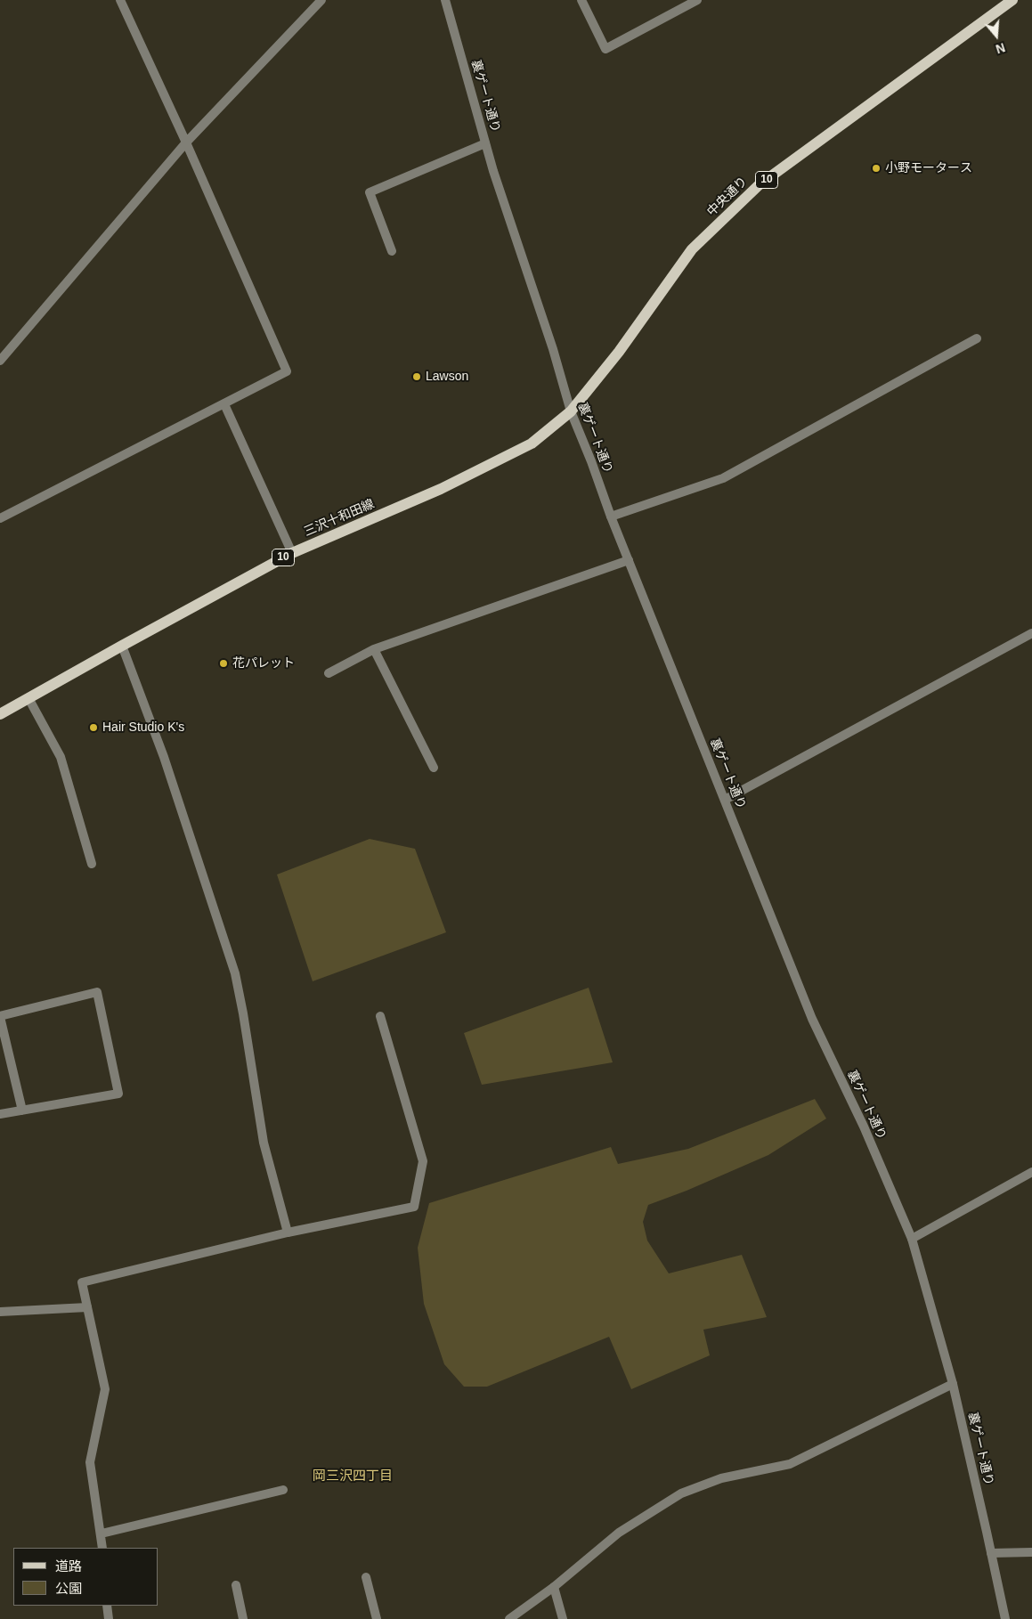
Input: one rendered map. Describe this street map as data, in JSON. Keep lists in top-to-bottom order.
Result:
{
  "streets": {
    "main road": ["10", "中央通り", "三沢十和田線"],
    "street": ["裏ゲート通り"]
  },
  "crossings": [
    ["裏ゲート通り", "中央通り"],
    ["裏ゲート通り", "三沢十和田線"],
    ["中央通り", "三沢十和田線"]
  ],
  "districts": ["岡三沢四丁目"],
  "places": [
    "小野モータース",
    "Lawson",
    "花パレット",
    "Hair Studio K's"
  ],
  "legend": ["道路", "公園"],
  "north": "bottom"
}
